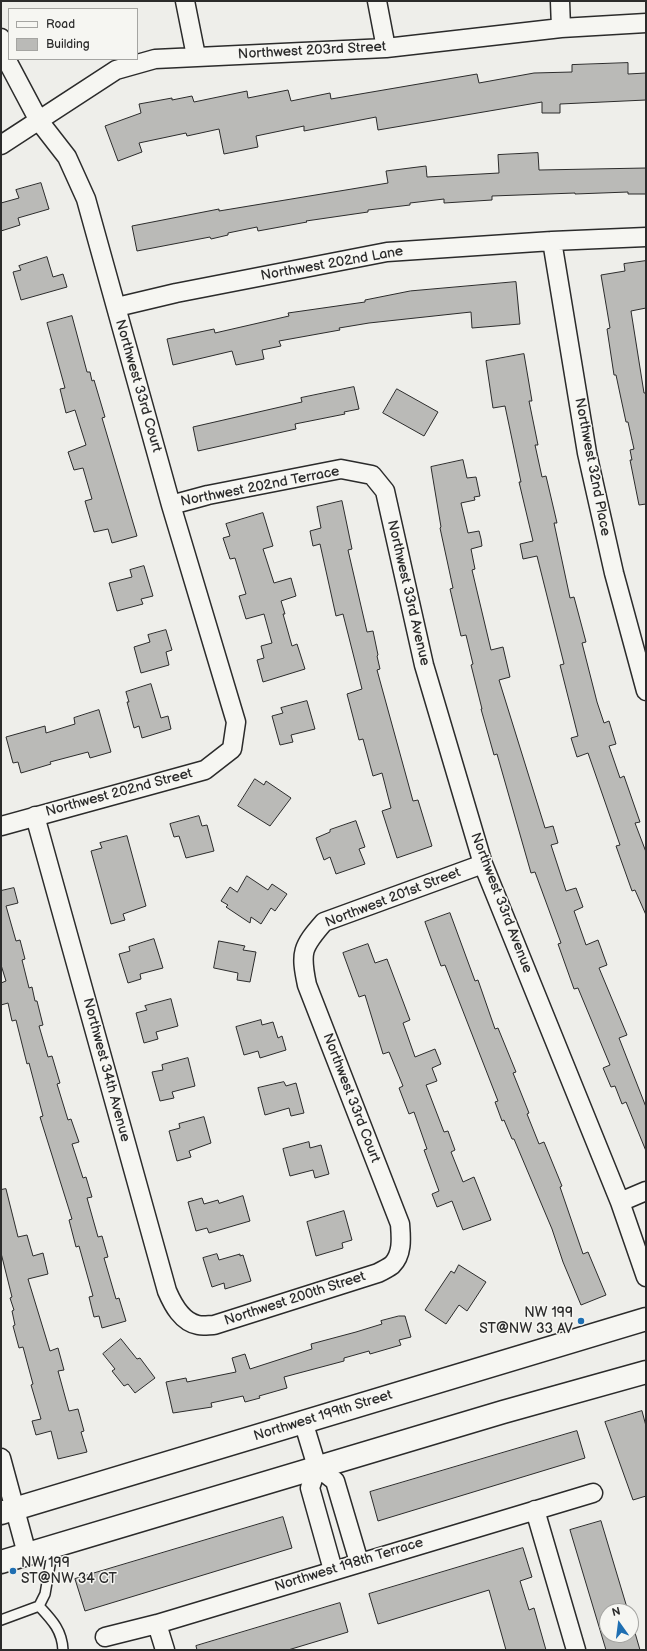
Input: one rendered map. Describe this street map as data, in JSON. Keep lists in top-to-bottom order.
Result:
{
  "streets": {
    "main road": ["Northwest 199th Street"],
    "street": [
      "Northwest 203rd Street",
      "Northwest 202nd Lane",
      "Northwest 33rd Court",
      "Northwest 32nd Place",
      "Northwest 202nd Terrace",
      "Northwest 33rd Avenue",
      "Northwest 202nd Street",
      "Northwest 201st Street",
      "Northwest 34th Avenue",
      "Northwest 200th Street",
      "Northwest 198th Terrace"
    ]
  },
  "crossings": [
    ["Northwest 203rd Street", "Northwest 33rd Court"],
    ["Northwest 202nd Lane", "Northwest 33rd Court"],
    ["Northwest 202nd Lane", "Northwest 32nd Place"],
    ["Northwest 33rd Court", "Northwest 202nd Terrace"],
    ["Northwest 33rd Court", "Northwest 202nd Street"],
    ["Northwest 33rd Court", "Northwest 201st Street"],
    ["Northwest 33rd Court", "Northwest 200th Street"],
    ["Northwest 202nd Terrace", "Northwest 33rd Avenue"],
    ["Northwest 33rd Avenue", "Northwest 201st Street"],
    ["Northwest 202nd Street", "Northwest 34th Avenue"],
    ["Northwest 34th Avenue", "Northwest 200th Street"]
  ],
  "places": ["NW 199 ST@NW 33 AV", "NW 199 ST@NW 34 CT"],
  "legend": ["Road", "Building"],
  "north": "top"
}
